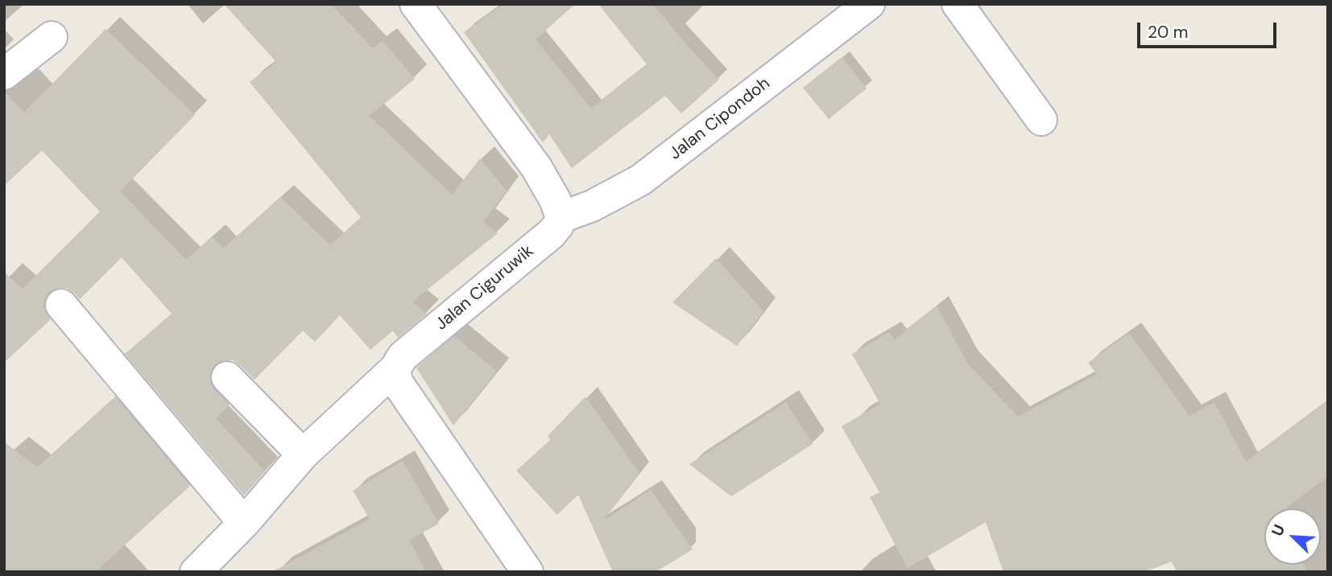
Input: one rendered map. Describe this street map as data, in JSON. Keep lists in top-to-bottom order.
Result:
{
  "streets": {
    "street": ["Jalan Cipondoh", "Jalan Ciguruwik"]
  },
  "crossings": [
    ["Jalan Cipondoh", "Jalan Ciguruwik"]
  ],
  "scale_bar": "20 m",
  "north": "top left"
}
